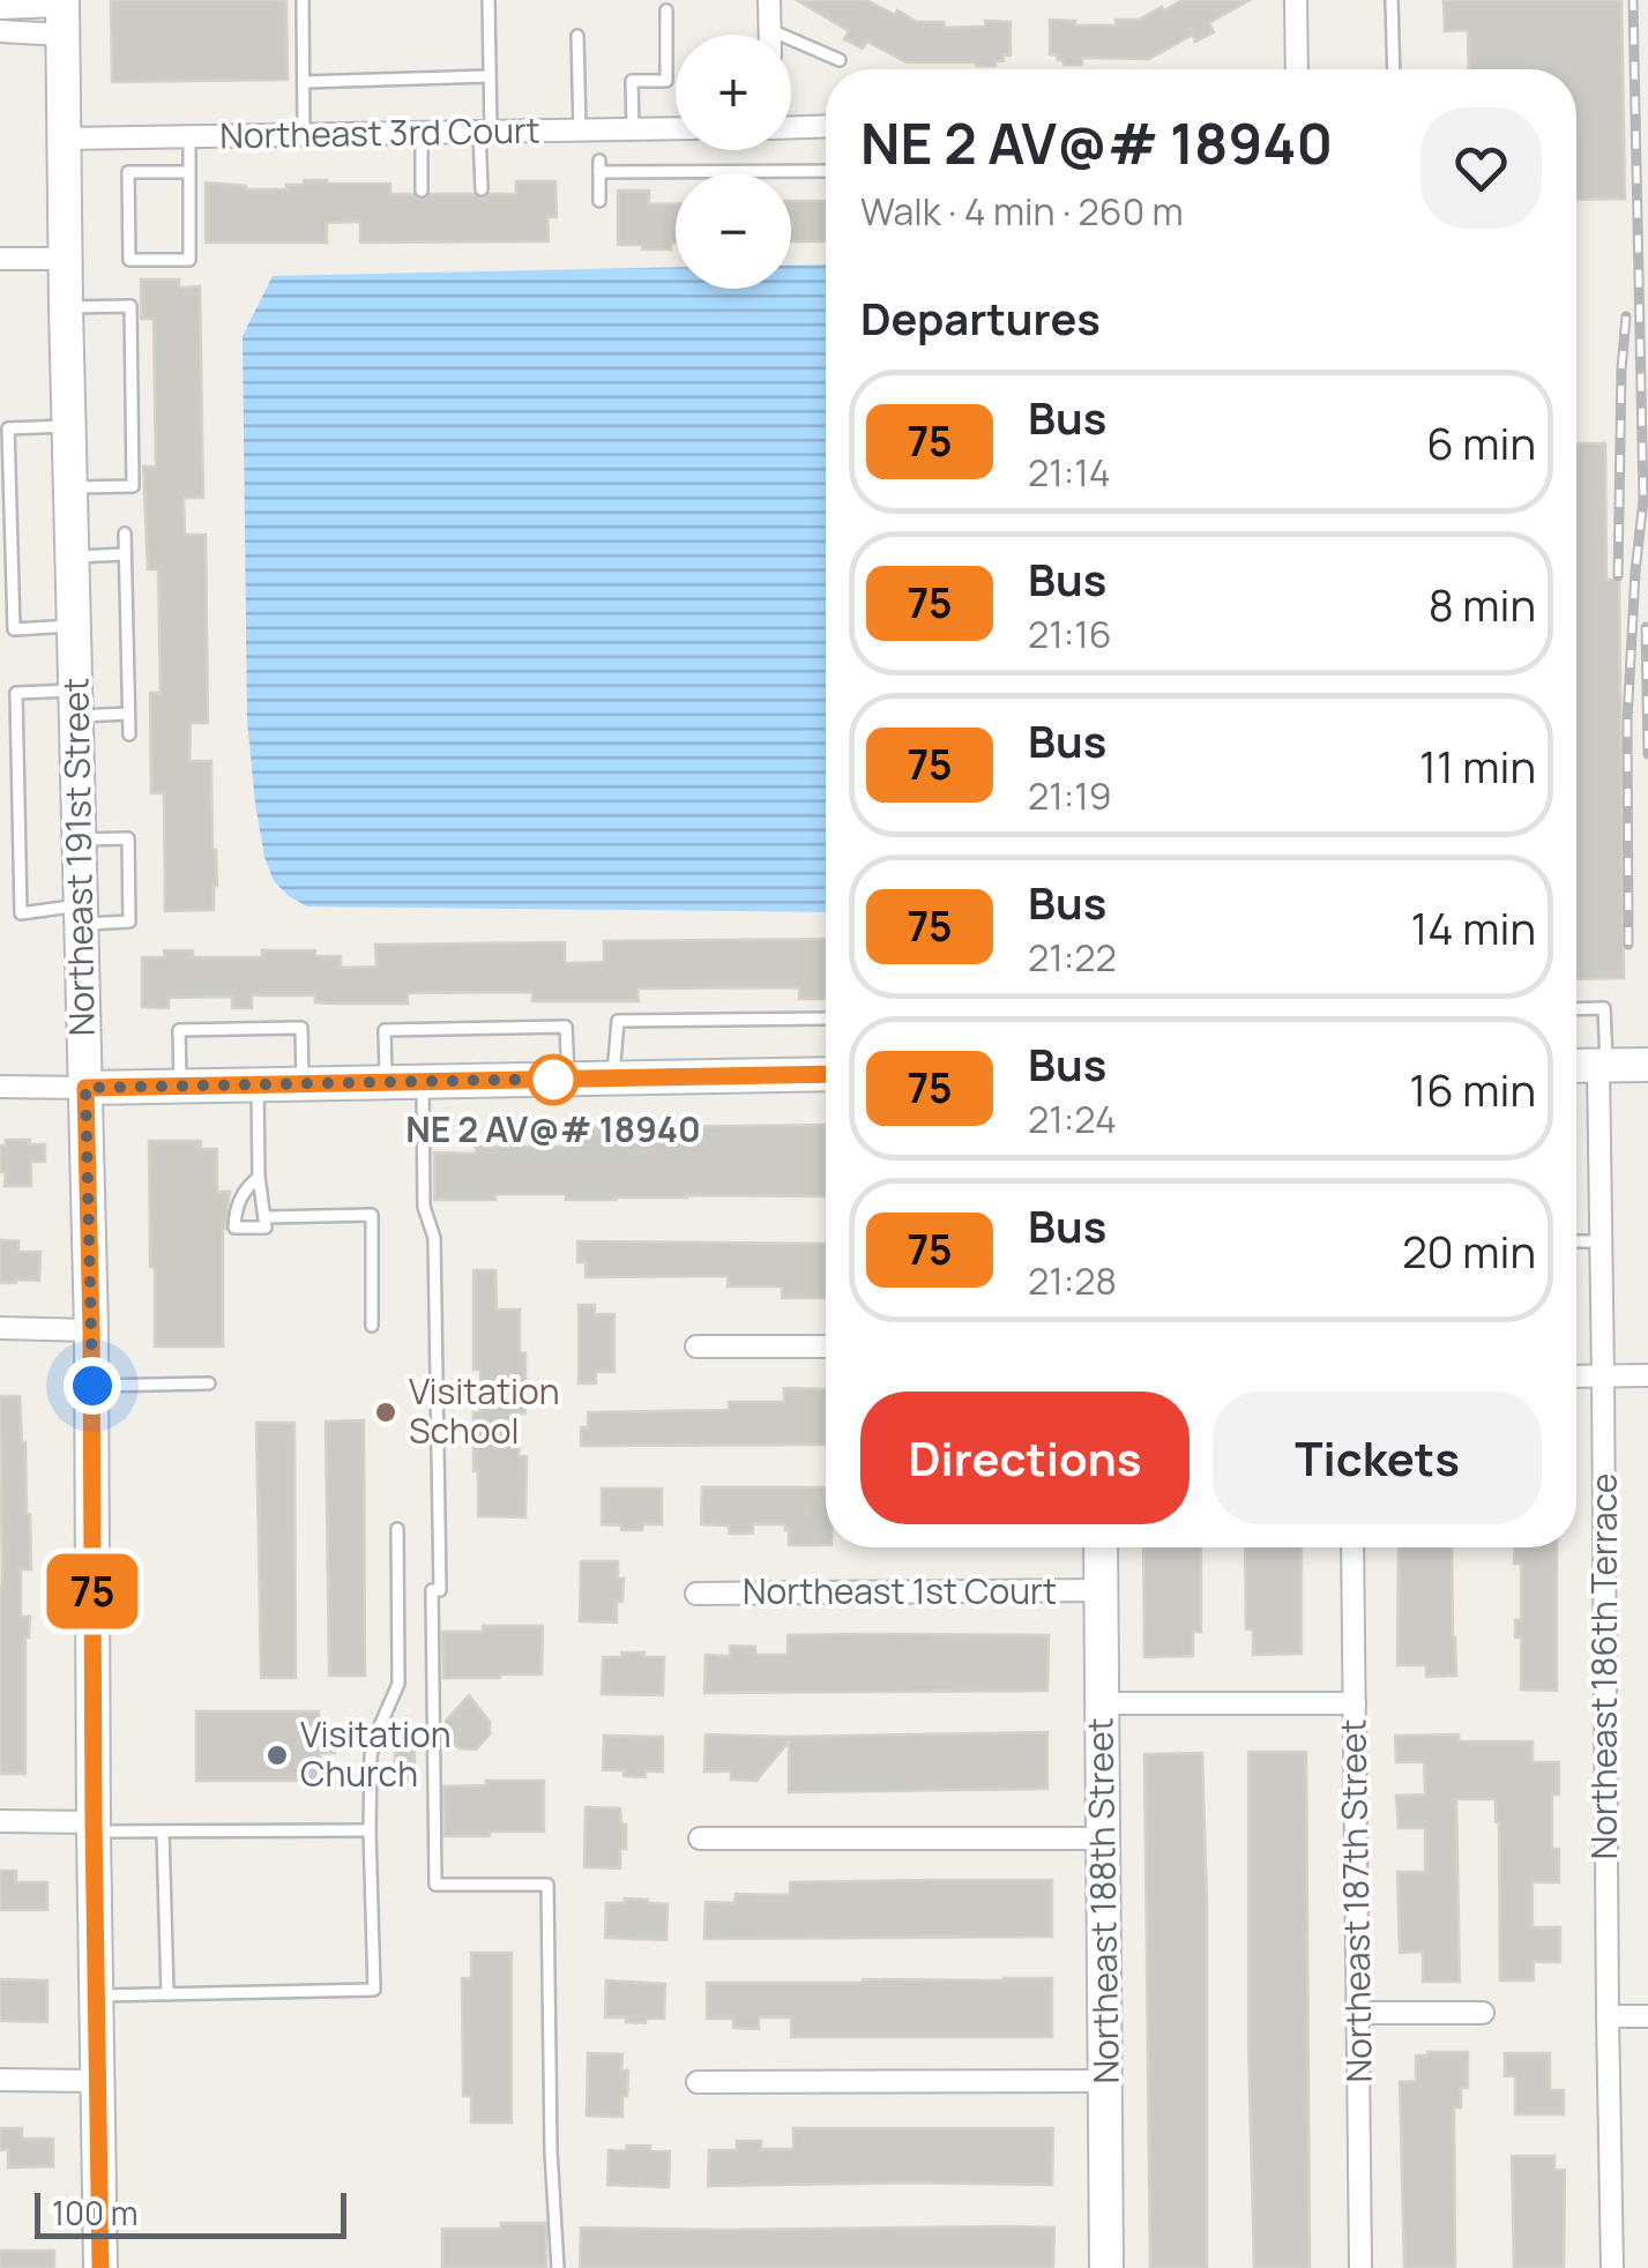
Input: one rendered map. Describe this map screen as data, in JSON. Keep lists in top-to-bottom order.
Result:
{
  "streets": {
    "street": [
      "Northeast 3rd Court",
      "Northeast 191st Street",
      "Northeast 1st Court",
      "Northeast 186th Terrace",
      "Northeast 188th Street",
      "Northeast 187th Street"
    ]
  },
  "crossings": [
    ["Northeast 3rd Court", "Northeast 191st Street"],
    ["Northeast 1st Court", "Northeast 188th Street"]
  ],
  "places": ["NE 2 AV@# 18940", "Visitation School", "Visitation Church"],
  "lines": ["bus line 75"],
  "scale_bar": "100 m",
  "page": {
    "on_map": "75",
    "map_buttons": ["+", "−"],
    "heading": [
      ["NE 2 AV@# 18940", "Walk · 4 min · 260 m"],
      "Departures"
    ],
    "list": [
      {
        "mark": "75",
        "name": "Bus",
        "note": "21:14",
        "value": "6 min"
      },
      {
        "mark": "75",
        "name": "Bus",
        "note": "21:16",
        "value": "8 min"
      },
      {
        "mark": "75",
        "name": "Bus",
        "note": "21:19",
        "value": "11 min"
      },
      {
        "mark": "75",
        "name": "Bus",
        "note": "21:22",
        "value": "14 min"
      },
      {
        "mark": "75",
        "name": "Bus",
        "note": "21:24",
        "value": "16 min"
      },
      {
        "mark": "75",
        "name": "Bus",
        "note": "21:28",
        "value": "20 min"
      }
    ],
    "buttons": ["Directions", "Tickets"],
    "scale": "100 m"
  }
}
